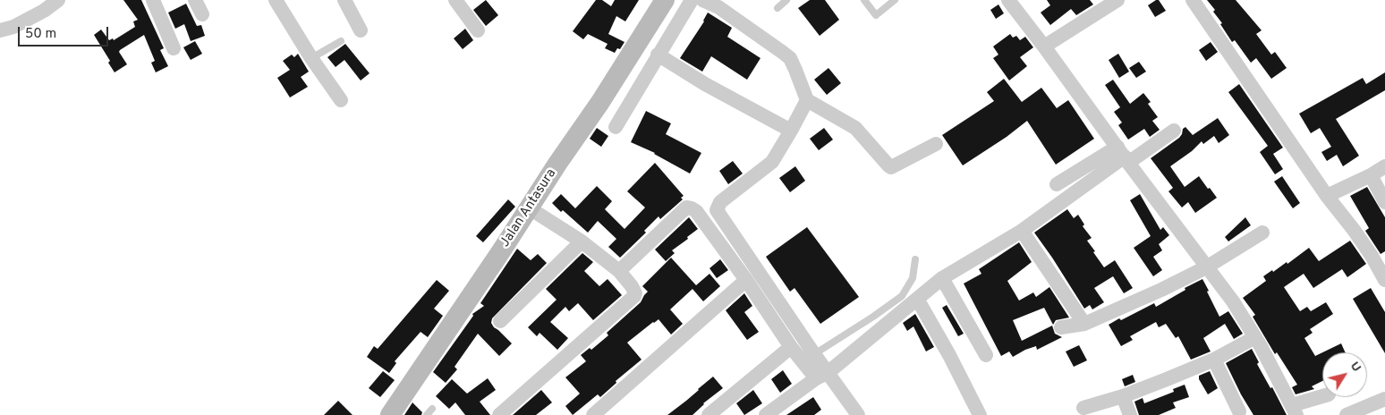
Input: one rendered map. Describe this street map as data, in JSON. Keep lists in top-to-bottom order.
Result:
{
  "streets": {
    "main road": ["Jalan Antasura"]
  },
  "scale_bar": "50 m",
  "north": "top right"
}
